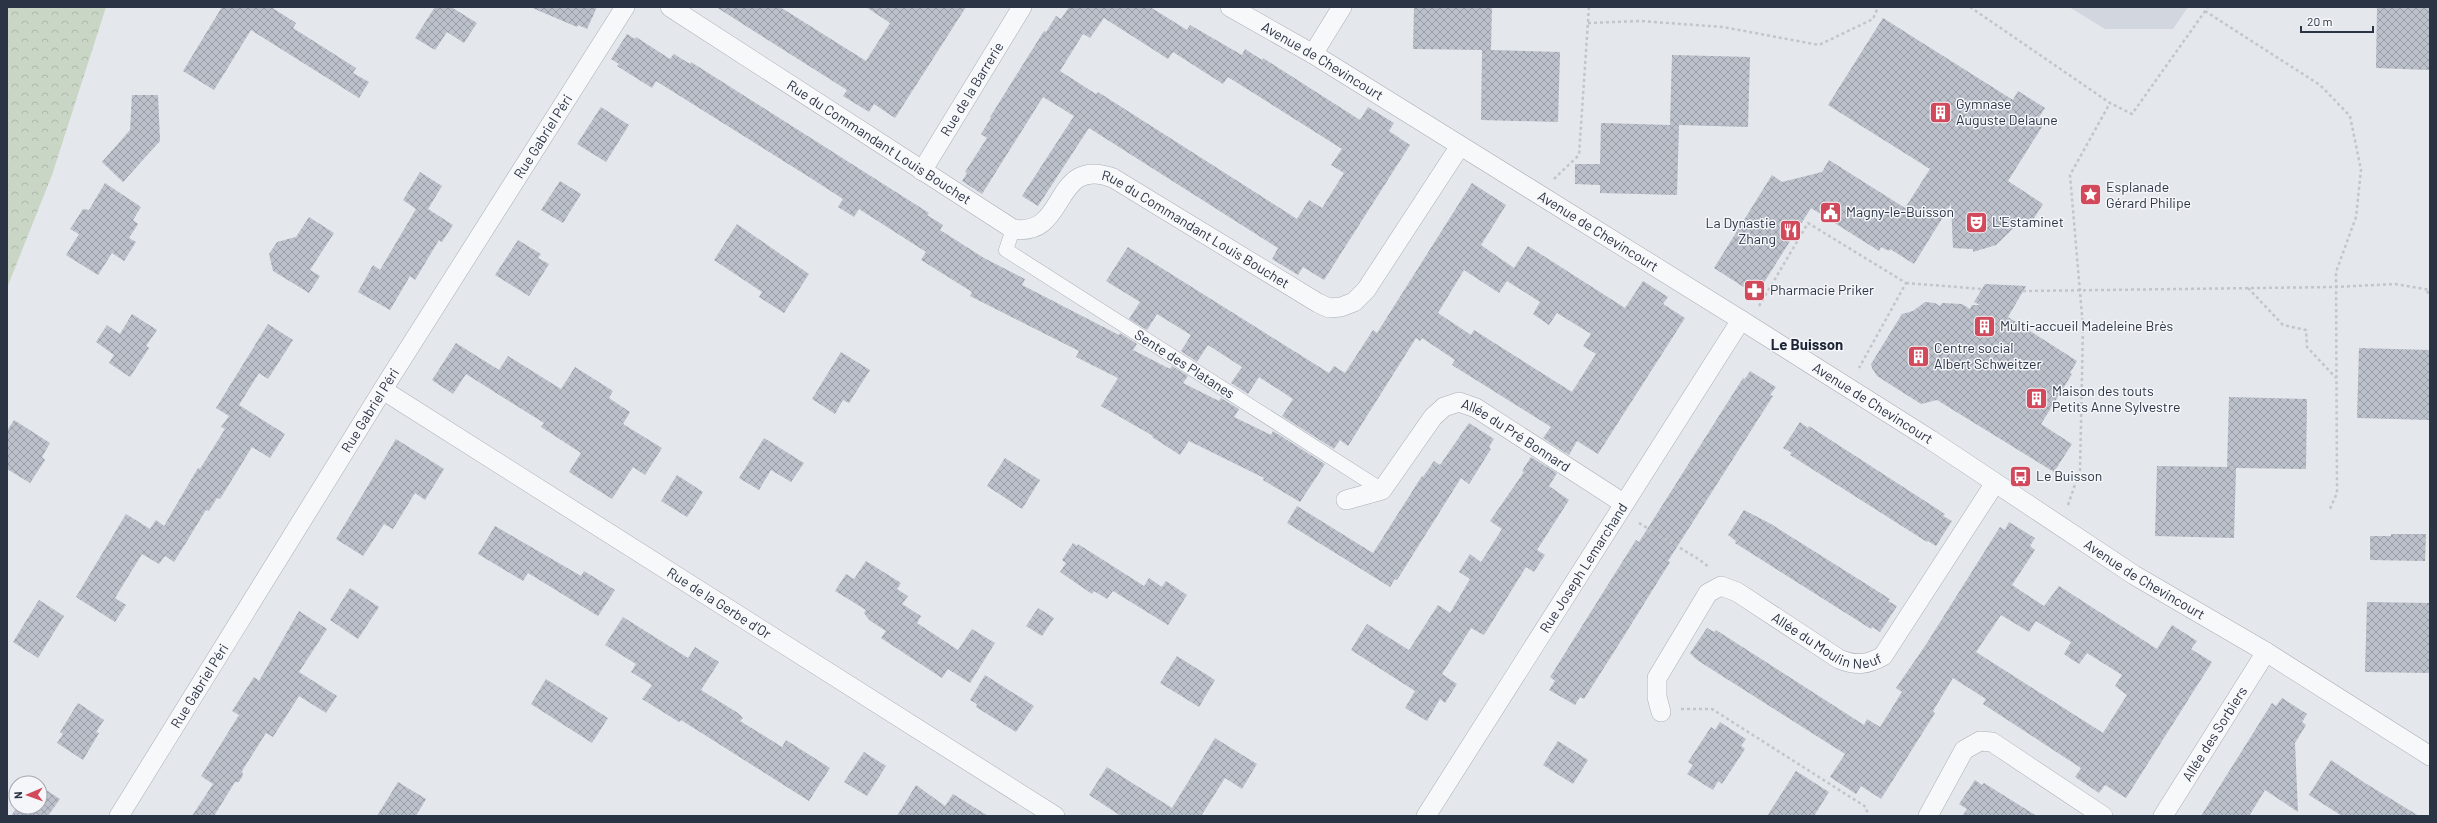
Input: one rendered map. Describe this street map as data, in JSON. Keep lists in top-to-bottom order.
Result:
{
  "streets": {
    "street": [
      "Avenue de Chevincourt",
      "Rue de la Barrerie",
      "Rue Gabriel Péri",
      "Rue du Commandant Louis Bouchet",
      "Sente des Platanes",
      "Allée du Pré Bonnard",
      "Rue Joseph Lemarchand",
      "Rue de la Gerbe d'Or",
      "Allée du Moulin Neuf",
      "Allée des Sorbiers"
    ]
  },
  "crossings": [
    ["Avenue de Chevincourt", "Rue du Commandant Louis Bouchet"],
    ["Avenue de Chevincourt", "Rue Joseph Lemarchand"],
    ["Avenue de Chevincourt", "Allée du Moulin Neuf"],
    ["Avenue de Chevincourt", "Allée des Sorbiers"],
    ["Rue de la Barrerie", "Rue du Commandant Louis Bouchet"],
    ["Rue Gabriel Péri", "Rue de la Gerbe d'Or"],
    ["Rue du Commandant Louis Bouchet", "Sente des Platanes"],
    ["Sente des Platanes", "Allée du Pré Bonnard"],
    ["Allée du Pré Bonnard", "Rue Joseph Lemarchand"]
  ],
  "districts": ["Le Buisson"],
  "places": {
    "building": [
      "Gymnase Auguste Delaune",
      "Multi-accueil Madeleine Brès",
      "Centre social Albert Schweitzer",
      "Maison des touts Petits Anne Sylvestre"
    ],
    "place": ["Esplanade Gérard Philipe"],
    "public building": ["Magny-le-Buisson"],
    "theatre": ["L'Estaminet"],
    "restaurant": ["La Dynastie Zhang"],
    "pharmacy": ["Pharmacie Priker"],
    "bus stop": ["Le Buisson"]
  },
  "scale_bar": "20 m",
  "north": "left"
}
